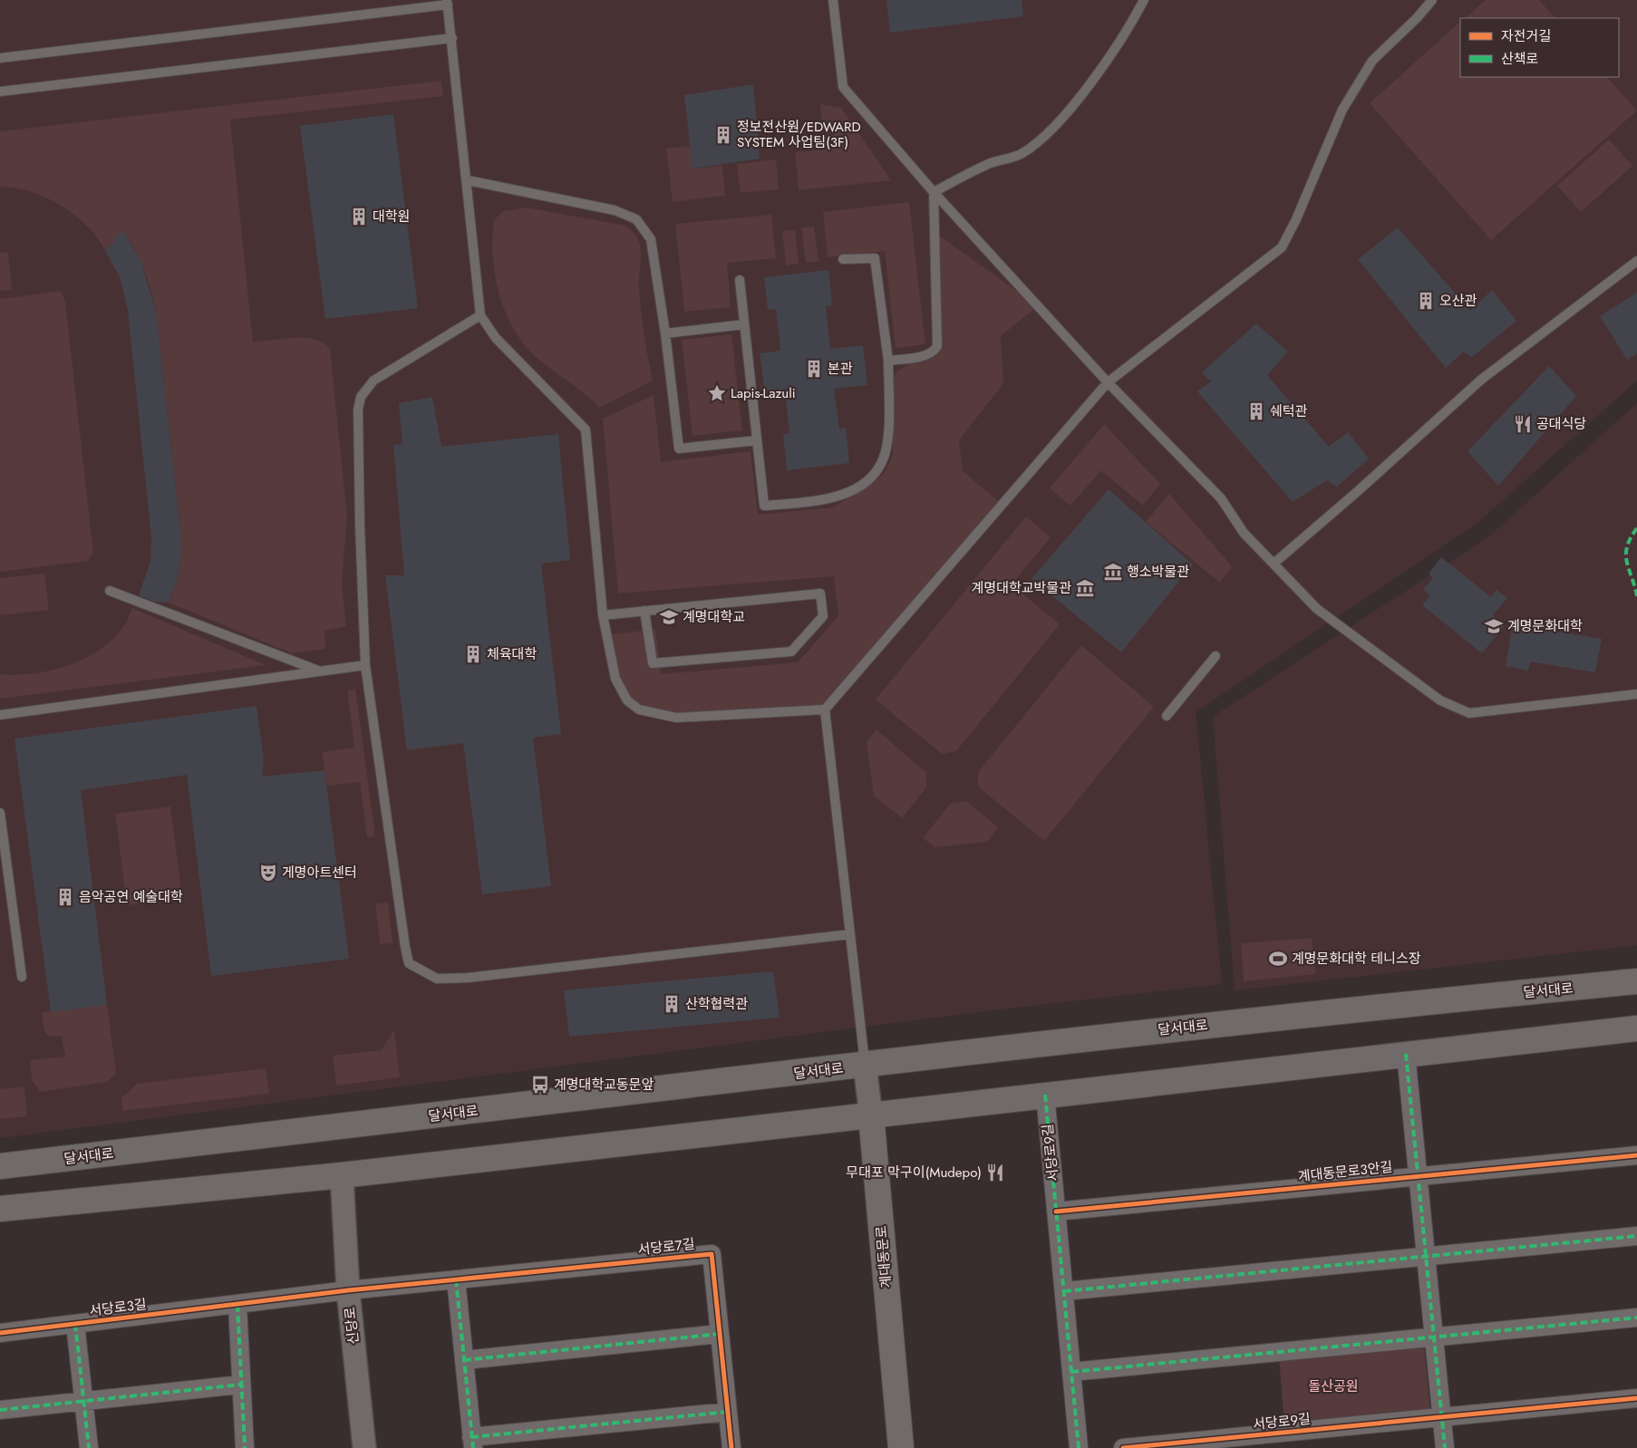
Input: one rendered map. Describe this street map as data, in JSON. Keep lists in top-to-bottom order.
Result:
{
  "streets": {
    "main road": ["달서대로", "계대동문로"],
    "street": [
      "서당로9길",
      "계대동문로3안길",
      "서당로7길",
      "서당로3길",
      "신당로"
    ]
  },
  "crossings": [
    ["달서대로", "계대동문로"],
    ["서당로9길", "계대동문로3안길"],
    ["서당로7길", "서당로3길"],
    ["서당로3길", "신당로"]
  ],
  "parks": ["돌산공원"],
  "places": {
    "building": [
      "정보전산원/EDWARD SYSTEM 사업팀(3F)",
      "대학원",
      "오산관",
      "본관",
      "쉐턱관",
      "체육대학",
      "음악공연 예술대학",
      "산학협력관"
    ],
    "place": ["Lapis-Lazuli"],
    "restaurant": ["공대식당", "무대포 막구이(Mudepo)"],
    "museum": ["행소박물관", "계명대학교박물관"],
    "school or university": ["계명대학교", "계명문화대학"],
    "theatre": ["게명아트센터"],
    "sports": ["계명문화대학 테니스장"],
    "bus stop": ["계명대학교동문앞"]
  },
  "legend": ["자전거길", "산책로"]
}
